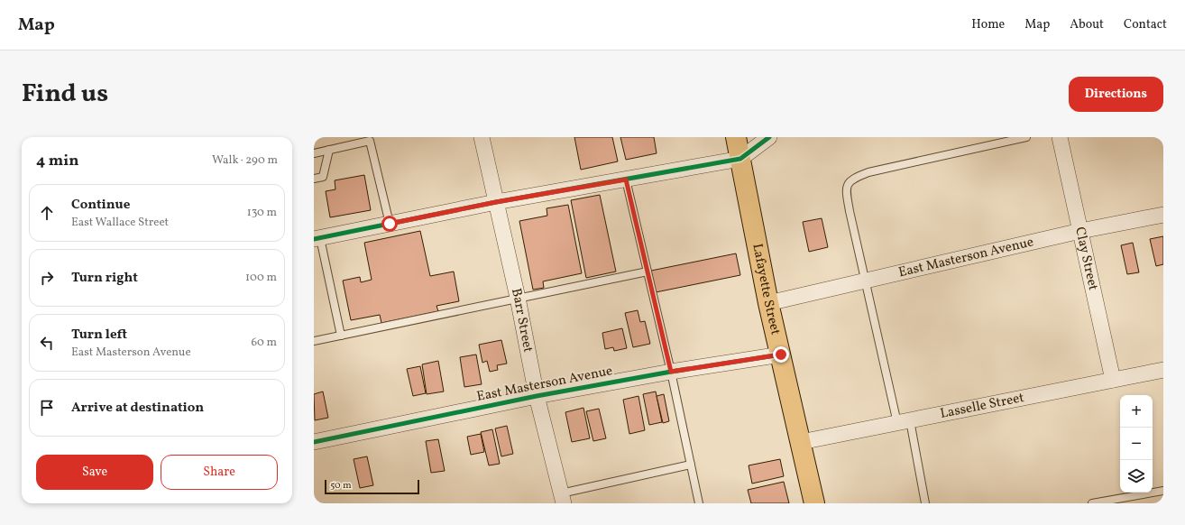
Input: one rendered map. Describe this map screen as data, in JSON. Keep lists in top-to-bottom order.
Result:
{
  "streets": {
    "highway": ["Lafayette Street"],
    "street": [
      "East Masterson Avenue",
      "Clay Street",
      "Barr Street",
      "Lasselle Street"
    ]
  },
  "crossings": [
    ["East Masterson Avenue", "Clay Street"],
    ["East Masterson Avenue", "Lafayette Street"],
    ["East Masterson Avenue", "Barr Street"],
    ["Clay Street", "Lasselle Street"],
    ["Lafayette Street", "Lasselle Street"]
  ],
  "scale_bar": "50 m",
  "page": {
    "header": "Map",
    "nav": [
      "Home",
      "Map",
      "About",
      "Contact"
    ],
    "title": "Find us",
    "buttons": [
      "Directions",
      ["Save", "Share"]
    ],
    "heading": ["4 min", "Walk · 290 m"],
    "list": [
      ["Continue", "East Wallace Street", "130 m"],
      ["Turn right", "100 m"],
      ["Turn left", "East Masterson Avenue", "60 m"],
      "Arrive at destination"
    ],
    "map_buttons": ["+", "−"],
    "scale": "50 m"
  }
}
